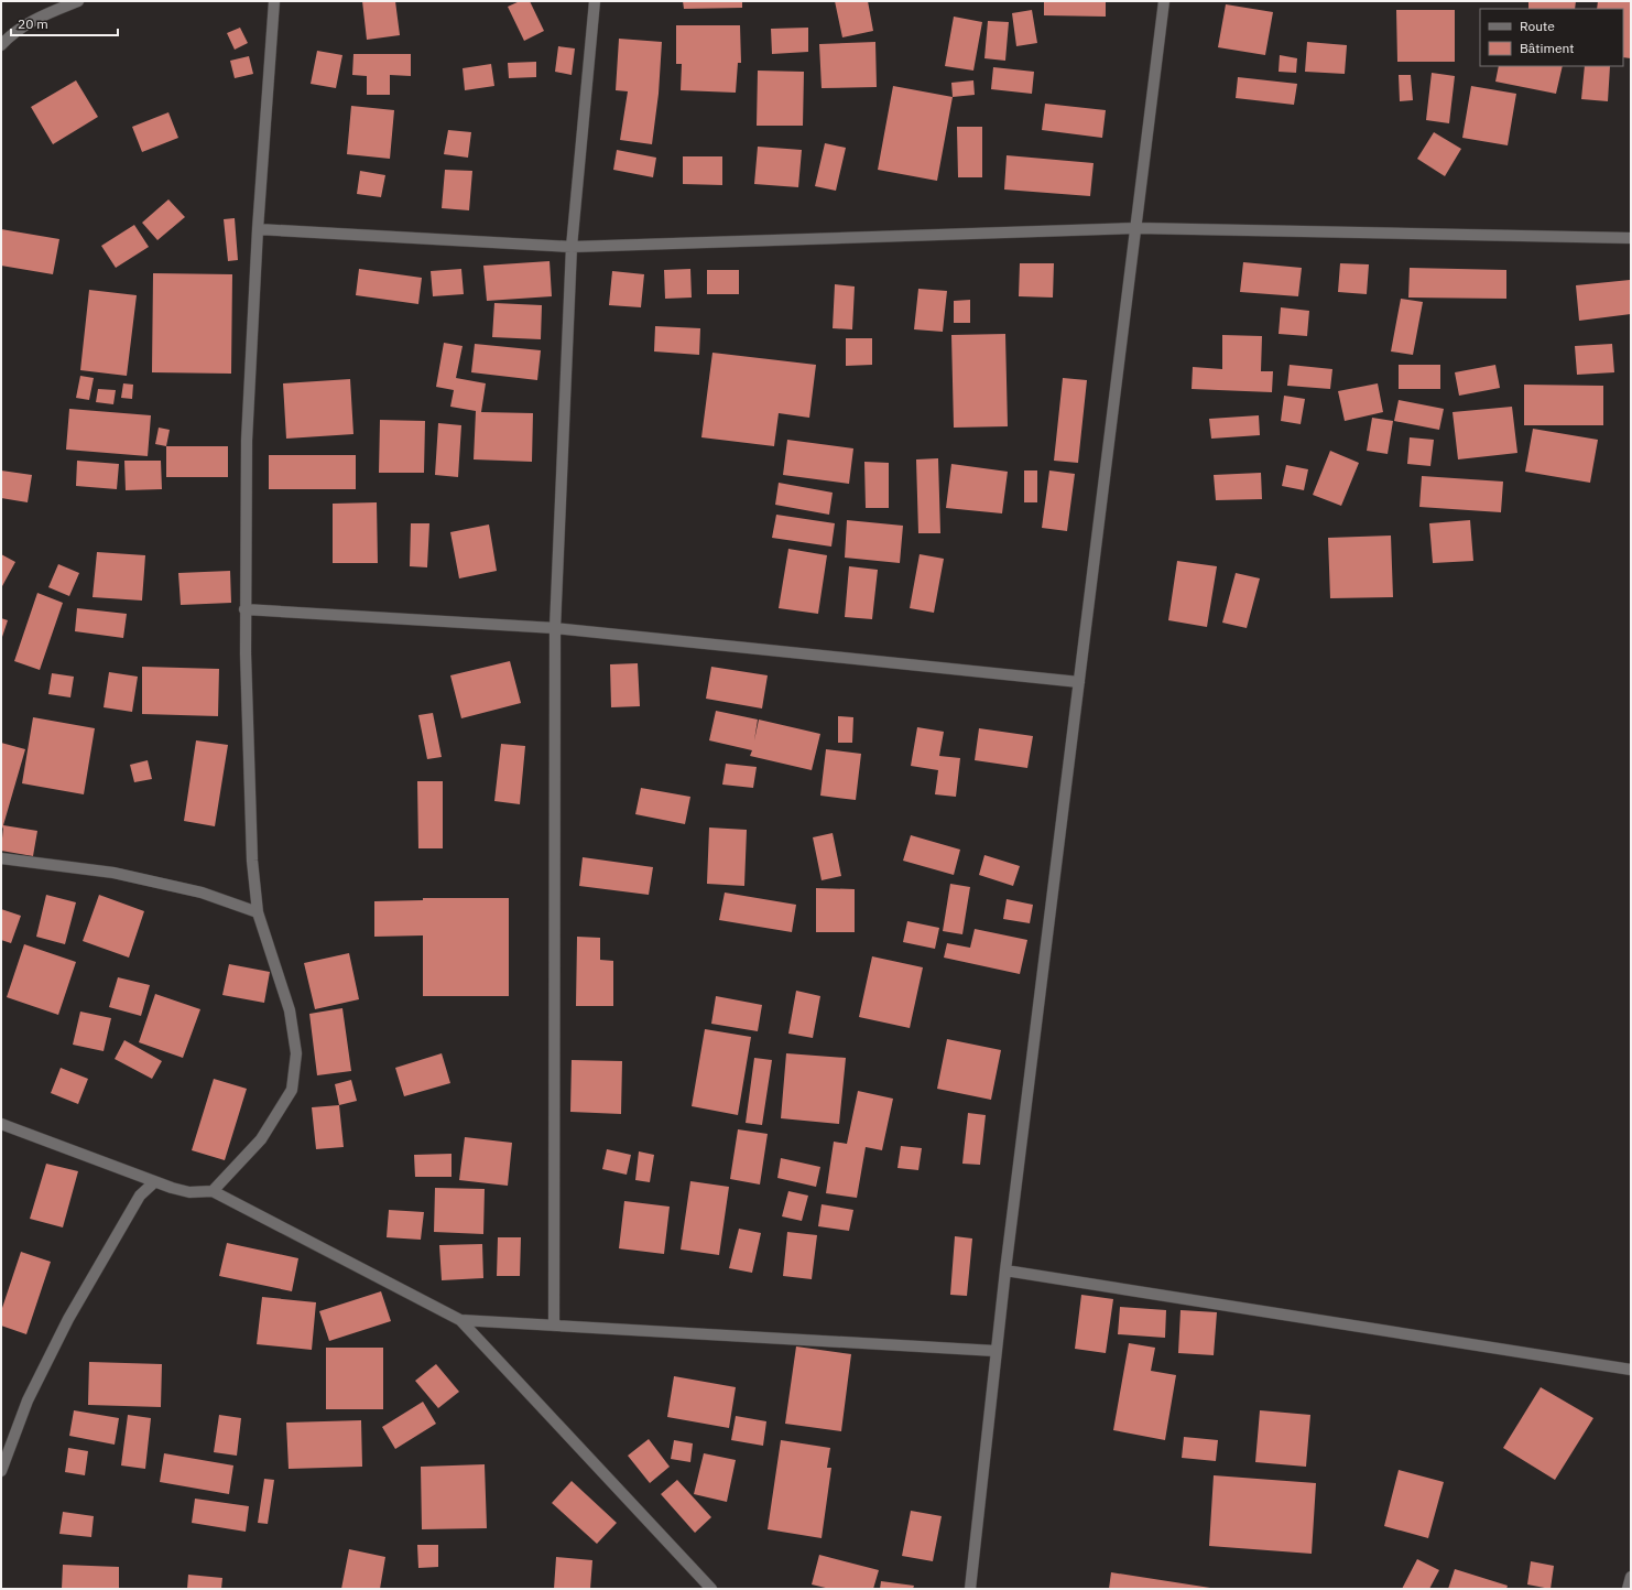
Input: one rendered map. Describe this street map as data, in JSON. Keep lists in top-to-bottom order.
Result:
{
  "legend": ["Route", "Bâtiment"],
  "scale_bar": "20 m"
}
